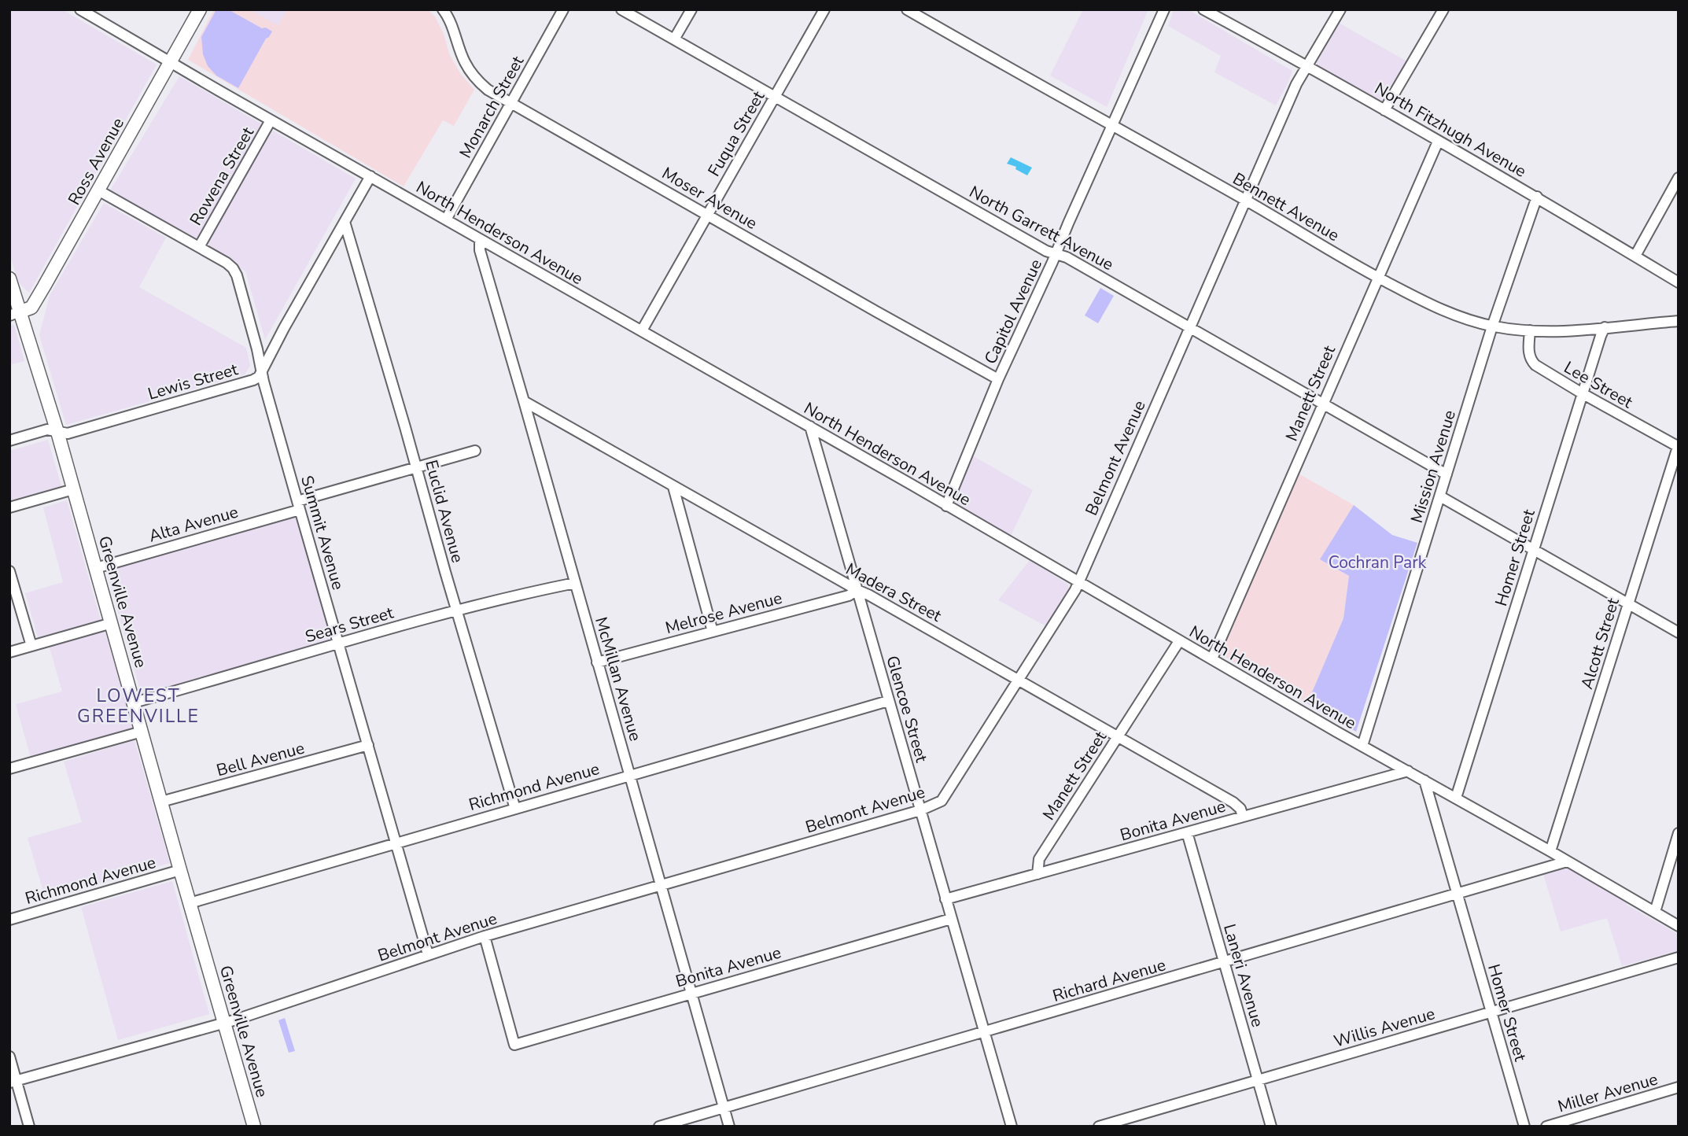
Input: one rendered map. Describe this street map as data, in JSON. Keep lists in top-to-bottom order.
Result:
{
  "streets": {
    "main road": ["Ross Avenue", "Greenville Avenue"],
    "street": [
      "Monarch Street",
      "North Fitzhugh Avenue",
      "Fuqua Street",
      "Rowena Street",
      "Moser Avenue",
      "Bennett Avenue",
      "North Garrett Avenue",
      "North Henderson Avenue",
      "Capitol Avenue",
      "Lewis Street",
      "Lee Street",
      "Manett Street",
      "Belmont Avenue",
      "Mission Avenue",
      "Euclid Avenue",
      "Alta Avenue",
      "Summit Avenue",
      "Homer Street",
      "Madera Street",
      "Melrose Avenue",
      "Sears Street",
      "Alcott Street",
      "McMillan Avenue",
      "Glencoe Street",
      "Bell Avenue",
      "Richmond Avenue",
      "Bonita Avenue",
      "Laneri Avenue",
      "Richard Avenue",
      "Willis Avenue",
      "Miller Avenue"
    ]
  },
  "crossings": [
    ["Monarch Street", "Moser Avenue"],
    ["Monarch Street", "North Henderson Avenue"],
    ["North Fitzhugh Avenue", "Manett Street"],
    ["North Fitzhugh Avenue", "Belmont Avenue"],
    ["North Fitzhugh Avenue", "Mission Avenue"],
    ["Fuqua Street", "Moser Avenue"],
    ["Fuqua Street", "North Garrett Avenue"],
    ["Fuqua Street", "North Henderson Avenue"],
    ["Ross Avenue", "North Henderson Avenue"],
    ["Ross Avenue", "Summit Avenue"],
    ["Ross Avenue", "Greenville Avenue"],
    ["Rowena Street", "North Henderson Avenue"],
    ["Rowena Street", "Summit Avenue"],
    ["Moser Avenue", "Capitol Avenue"],
    ["Bennett Avenue", "Capitol Avenue"],
    ["Bennett Avenue", "Lee Street"],
    ["Bennett Avenue", "Manett Street"],
    ["Bennett Avenue", "Belmont Avenue"],
    ["Bennett Avenue", "Mission Avenue"],
    ["Bennett Avenue", "Homer Street"],
    ["North Garrett Avenue", "Capitol Avenue"],
    ["North Garrett Avenue", "Manett Street"],
    ["North Garrett Avenue", "Belmont Avenue"],
    ["North Garrett Avenue", "Mission Avenue"],
    ["North Henderson Avenue", "Capitol Avenue"],
    ["North Henderson Avenue", "Lewis Street"],
    ["North Henderson Avenue", "Manett Street"],
    ["North Henderson Avenue", "Belmont Avenue"],
    ["North Henderson Avenue", "Mission Avenue"],
    ["North Henderson Avenue", "Homer Street"],
    ["North Henderson Avenue", "Alcott Street"],
    ["North Henderson Avenue", "McMillan Avenue"],
    ["North Henderson Avenue", "Glencoe Street"],
    ["North Henderson Avenue", "Bonita Avenue"],
    ["North Henderson Avenue", "Richard Avenue"],
    ["Lewis Street", "Euclid Avenue"],
    ["Lewis Street", "Summit Avenue"],
    ["Lewis Street", "Greenville Avenue"],
    ["Lee Street", "Homer Street"],
    ["Lee Street", "Alcott Street"],
    ["Manett Street", "Madera Street"],
    ["Manett Street", "Bonita Avenue"],
    ["Belmont Avenue", "Summit Avenue"],
    ["Belmont Avenue", "Madera Street"],
    ["Belmont Avenue", "Greenville Avenue"],
    ["Belmont Avenue", "McMillan Avenue"],
    ["Belmont Avenue", "Glencoe Street"],
    ["Belmont Avenue", "Bonita Avenue"],
    ["Euclid Avenue", "Alta Avenue"],
    ["Euclid Avenue", "Sears Street"],
    ["Euclid Avenue", "Richmond Avenue"],
    ["Alta Avenue", "Summit Avenue"],
    ["Alta Avenue", "Greenville Avenue"],
    ["Summit Avenue", "Sears Street"],
    ["Summit Avenue", "Bell Avenue"],
    ["Summit Avenue", "Richmond Avenue"],
    ["Homer Street", "Richard Avenue"],
    ["Homer Street", "Willis Avenue"],
    ["Madera Street", "Melrose Avenue"],
    ["Madera Street", "McMillan Avenue"],
    ["Madera Street", "Glencoe Street"],
    ["Madera Street", "Bonita Avenue"],
    ["Greenville Avenue", "Sears Street"],
    ["Greenville Avenue", "Bell Avenue"],
    ["Greenville Avenue", "Richmond Avenue"],
    ["Melrose Avenue", "McMillan Avenue"],
    ["Melrose Avenue", "Glencoe Street"],
    ["Sears Street", "McMillan Avenue"],
    ["McMillan Avenue", "Richmond Avenue"],
    ["McMillan Avenue", "Bonita Avenue"],
    ["McMillan Avenue", "Richard Avenue"],
    ["Glencoe Street", "Richmond Avenue"],
    ["Glencoe Street", "Bonita Avenue"],
    ["Glencoe Street", "Richard Avenue"],
    ["Bonita Avenue", "Laneri Avenue"],
    ["Laneri Avenue", "Richard Avenue"],
    ["Laneri Avenue", "Willis Avenue"]
  ],
  "districts": ["LOWEST GREENVILLE"],
  "parks": ["Cochran Park"]
}
